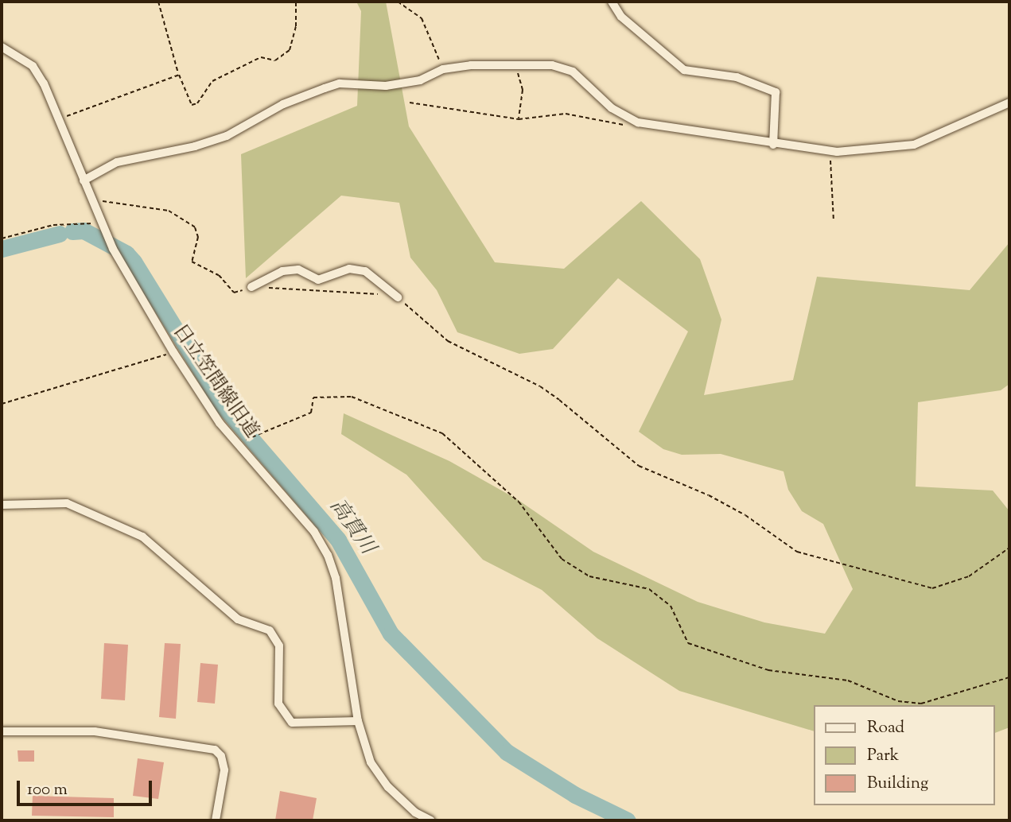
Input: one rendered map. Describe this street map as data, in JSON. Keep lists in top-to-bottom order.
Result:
{
  "streets": {
    "street": ["日立笠間線旧道"]
  },
  "water": ["高貫川"],
  "legend": ["Road", "Park", "Building"],
  "scale_bar": "100 m"
}
